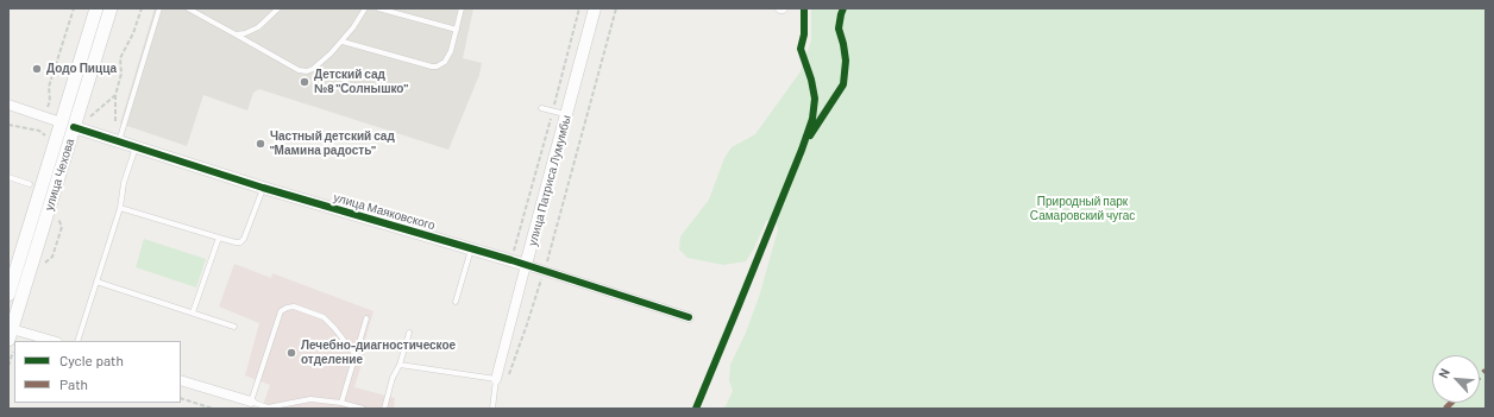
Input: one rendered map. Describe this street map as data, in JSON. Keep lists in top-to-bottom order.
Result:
{
  "streets": {
    "main road": ["улица Чехова"],
    "street": ["улица Патриса Лумумбы", "улица Маяковского"]
  },
  "crossings": [
    ["улица Чехова", "улица Маяковского"],
    ["улица Патриса Лумумбы", "улица Маяковского"]
  ],
  "parks": ["Природный парк Самаровский чугас"],
  "places": [
    "Додо Пицца",
    "Детский сад №8 \"Солнышко\"",
    "Частный детский сад \"Мамина радость\"",
    "Лечебно-диагностическое отделение"
  ],
  "legend": ["Cycle path", "Path"],
  "north": "top left"
}
